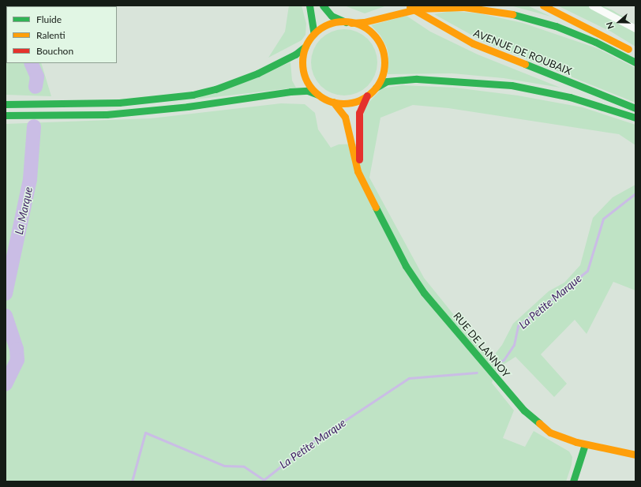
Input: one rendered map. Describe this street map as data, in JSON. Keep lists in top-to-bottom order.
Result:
{
  "streets": {
    "main road": ["AVENUE DE ROUBAIX", "RUE DE LANNOY"]
  },
  "water": ["La Marque", "La Petite Marque"],
  "legend": ["Fluide", "Ralenti", "Bouchon"],
  "north": "left"
}
